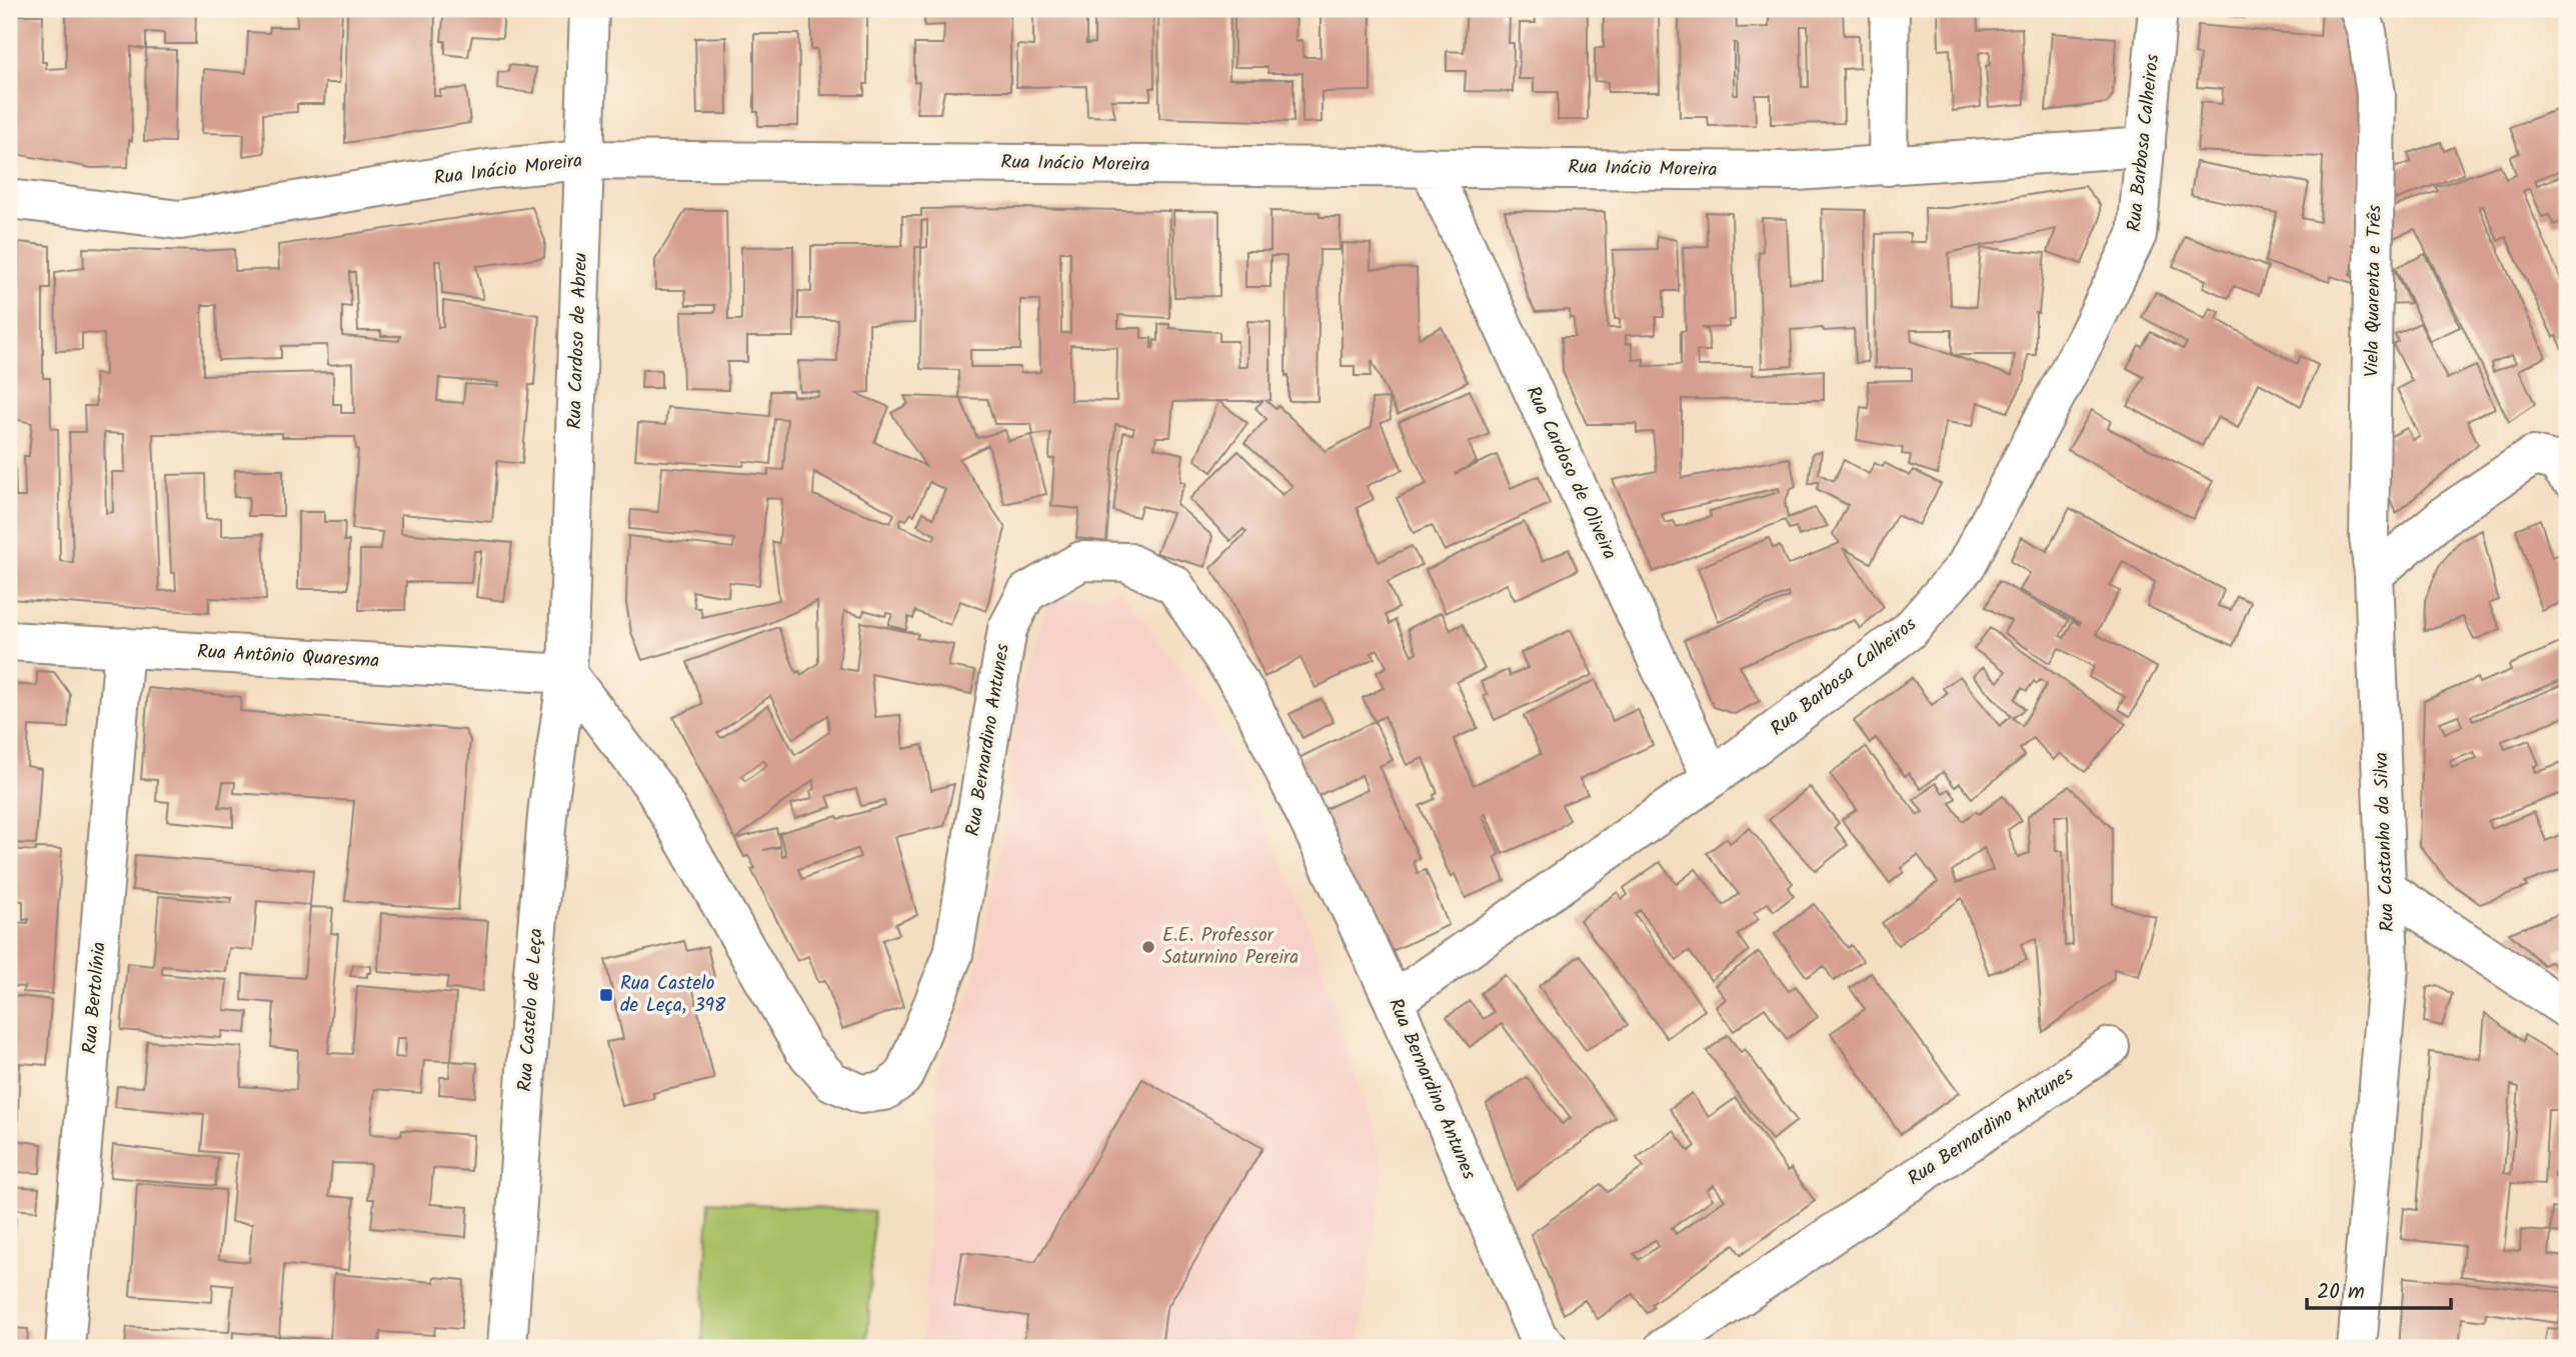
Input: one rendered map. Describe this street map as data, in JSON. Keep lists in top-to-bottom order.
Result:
{
  "streets": {
    "street": [
      "Rua Barbosa Calheiros",
      "Rua Inácio Moreira",
      "Viela Quarenta e Três",
      "Rua Cardoso de Abreu",
      "Rua Cardoso de Oliveira",
      "Rua Antônio Quaresma",
      "Rua Bernardino Antunes",
      "Rua Castanho da Silva",
      "Rua Bertolínia",
      "Rua Castelo de Leça"
    ]
  },
  "crossings": [
    ["Rua Barbosa Calheiros", "Rua Inácio Moreira"],
    ["Rua Barbosa Calheiros", "Rua Cardoso de Oliveira"],
    ["Rua Barbosa Calheiros", "Rua Bernardino Antunes"],
    ["Rua Inácio Moreira", "Rua Cardoso de Abreu"],
    ["Rua Inácio Moreira", "Rua Cardoso de Oliveira"],
    ["Viela Quarenta e Três", "Rua Castanho da Silva"],
    ["Rua Cardoso de Abreu", "Rua Antônio Quaresma"],
    ["Rua Cardoso de Abreu", "Rua Bernardino Antunes"],
    ["Rua Cardoso de Abreu", "Rua Castelo de Leça"],
    ["Rua Antônio Quaresma", "Rua Bernardino Antunes"],
    ["Rua Antônio Quaresma", "Rua Bertolínia"],
    ["Rua Antônio Quaresma", "Rua Castelo de Leça"],
    ["Rua Bernardino Antunes", "Rua Castelo de Leça"]
  ],
  "places": {
    "other": ["E.E. Professor Saturnino Pereira"],
    "transit": ["Rua Castelo de Leça, 398"]
  },
  "scale_bar": "20 m"
}
